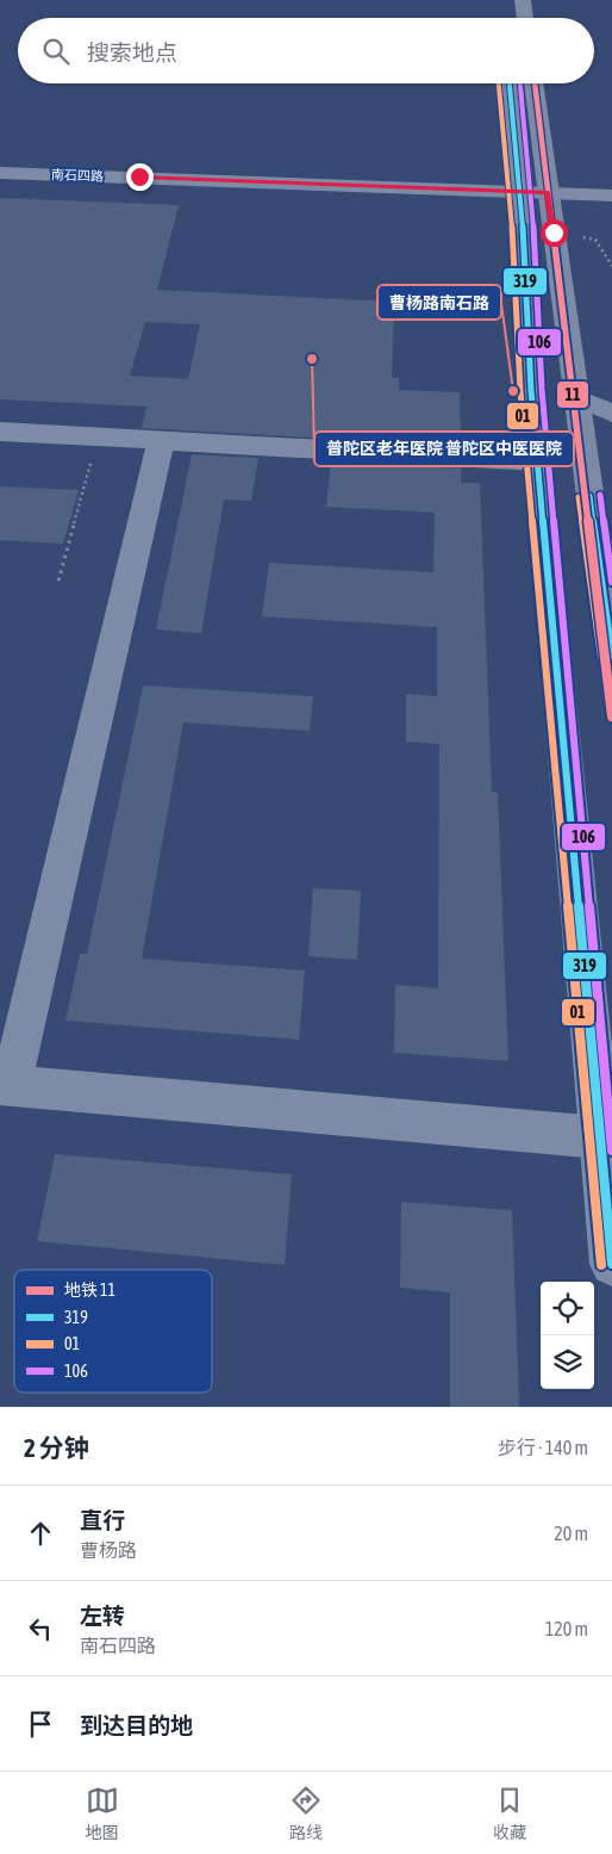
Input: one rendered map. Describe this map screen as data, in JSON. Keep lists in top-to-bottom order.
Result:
{
  "streets": {
    "street": ["南石四路"]
  },
  "places": ["普陀区老年医院 普陀区中医医院", "曹杨路南石路"],
  "lines": [
    "metro line 11",
    "transit line 319",
    "transit line 01",
    "transit line 106"
  ],
  "legend": [
    "地铁 11",
    "319",
    "01",
    "106"
  ],
  "page": {
    "search": "搜索地点",
    "heading": ["2 分钟", "步行 · 140 m"],
    "list": [
      ["直行", "曹杨路", "20 m"],
      ["左转", "南石四路", "120 m"],
      "到达目的地"
    ],
    "nav": ["地图", "路线", "收藏"]
  }
}
